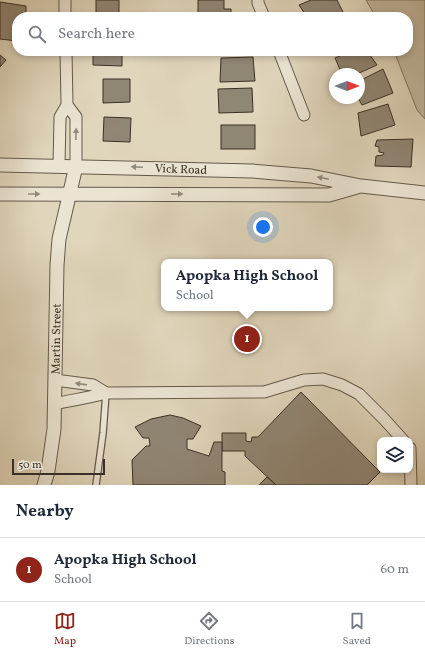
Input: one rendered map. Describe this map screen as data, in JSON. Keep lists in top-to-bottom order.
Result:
{
  "streets": {
    "street": ["Vick Road", "Martin Street"]
  },
  "crossings": [
    ["Vick Road", "Martin Street"]
  ],
  "scale_bar": "50 m",
  "north": "right",
  "page": {
    "search": "Search here",
    "popup": ["Apopka High School", "School"],
    "pins": "1",
    "scale": "50 m",
    "heading": "Nearby",
    "list": [
      {
        "mark": "1",
        "name": "Apopka High School",
        "note": "School",
        "value": "60 m"
      }
    ],
    "nav": ["Map", "Directions", "Saved"]
  }
}
